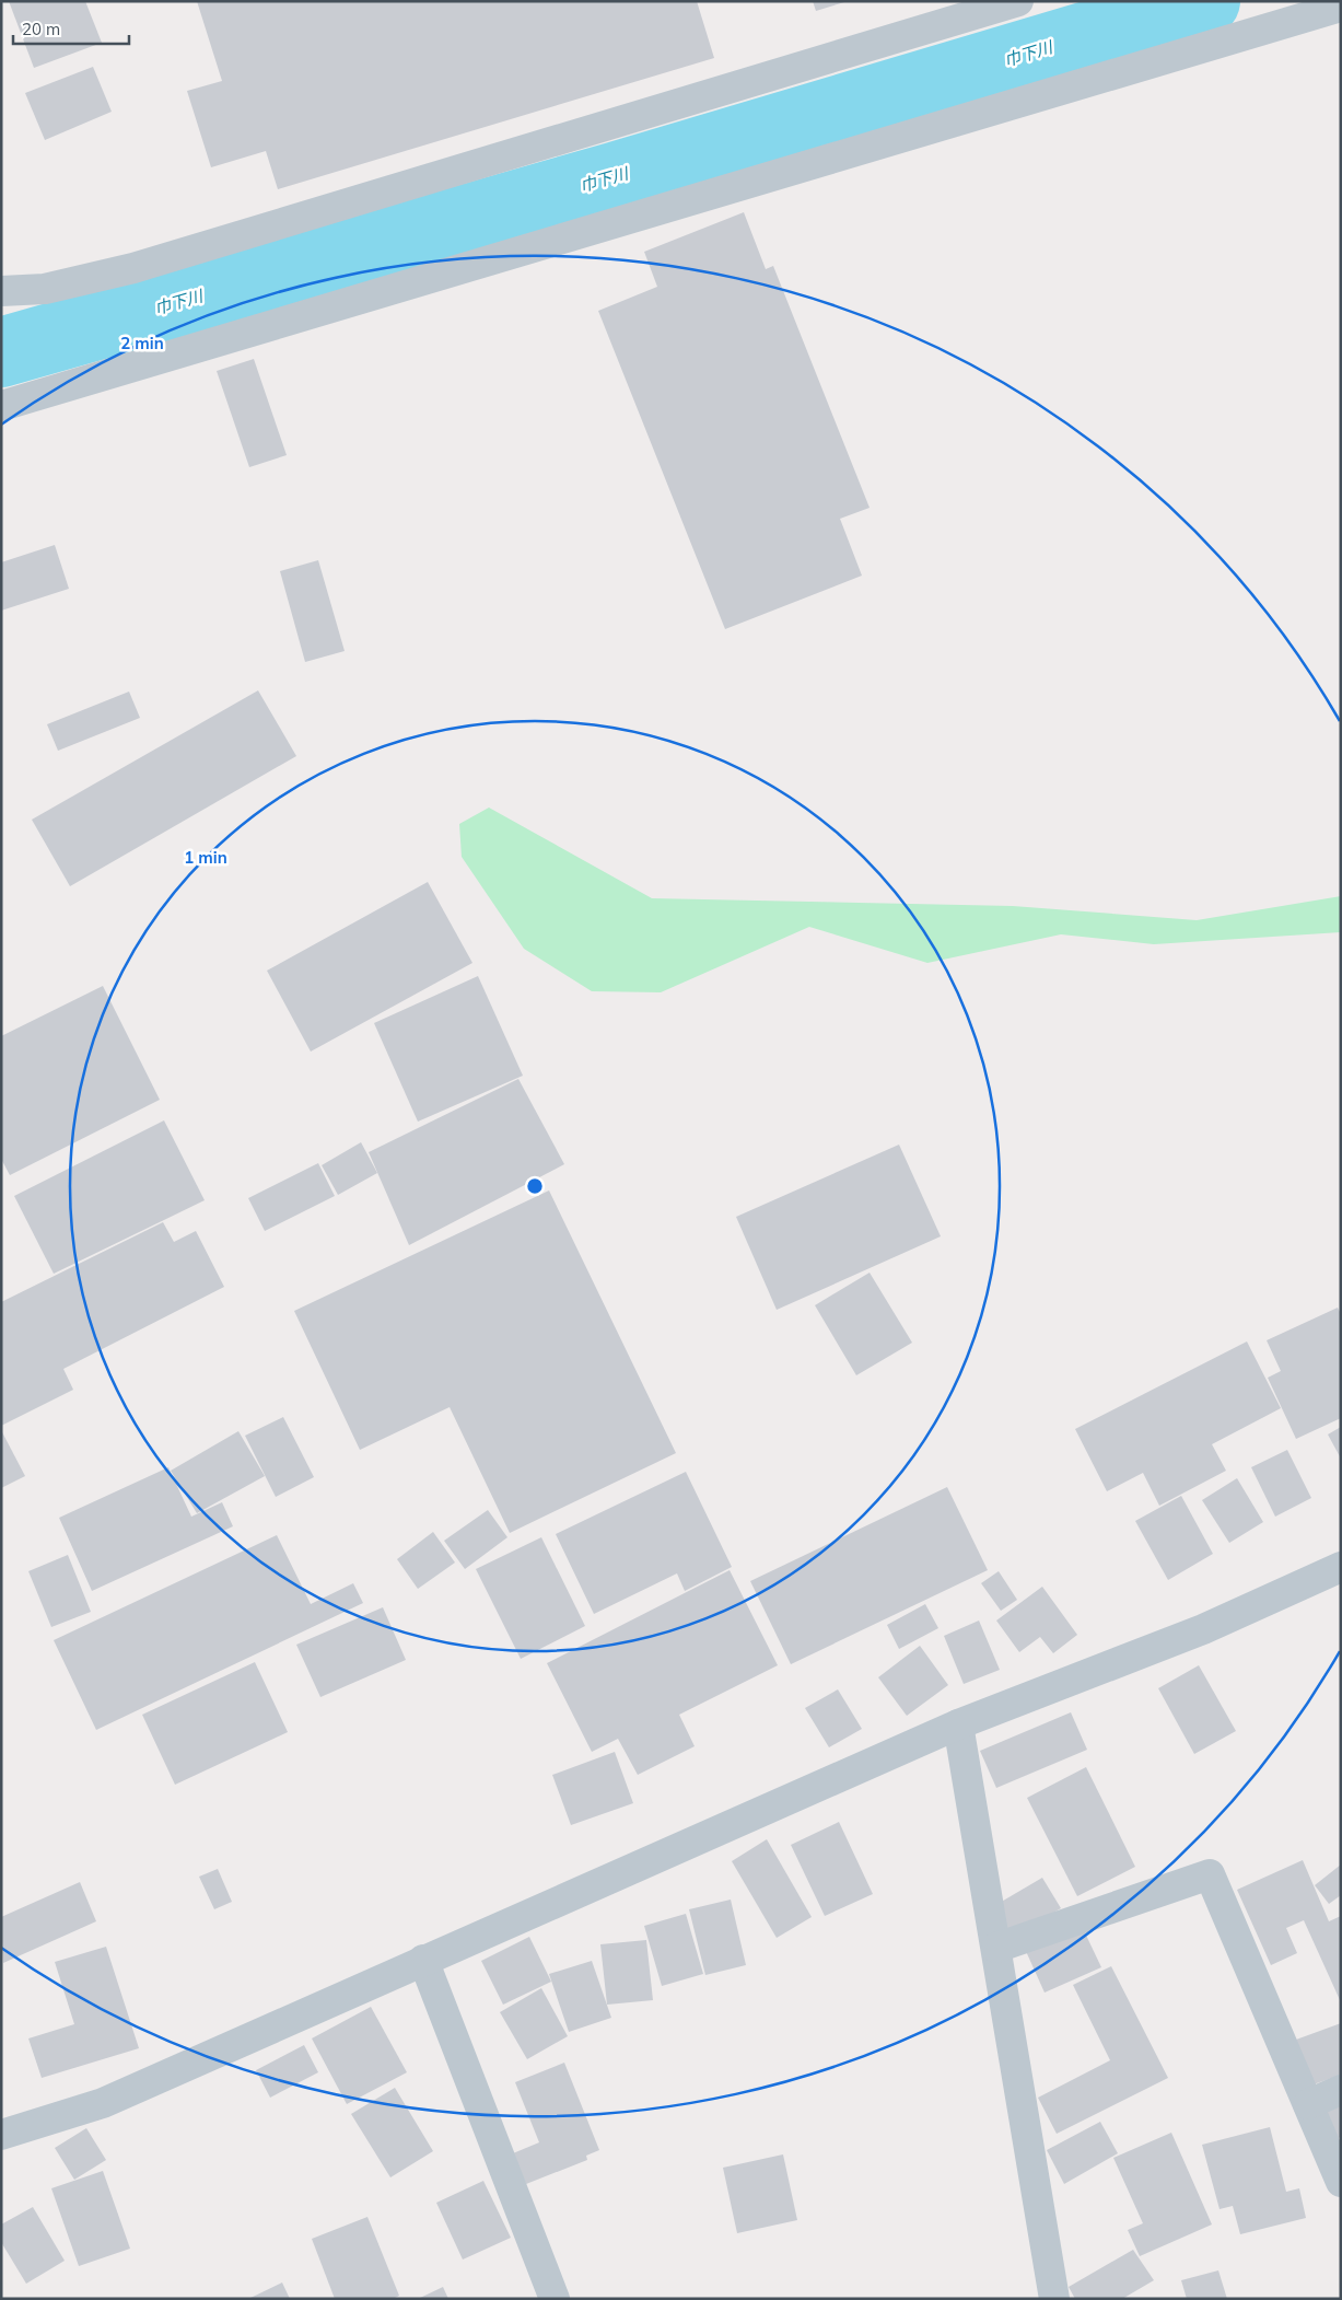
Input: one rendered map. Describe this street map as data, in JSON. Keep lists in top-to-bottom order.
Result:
{
  "water": ["巾下川"],
  "scale_bar": "20 m",
  "rings": ["2 min", "1 min"]
}
